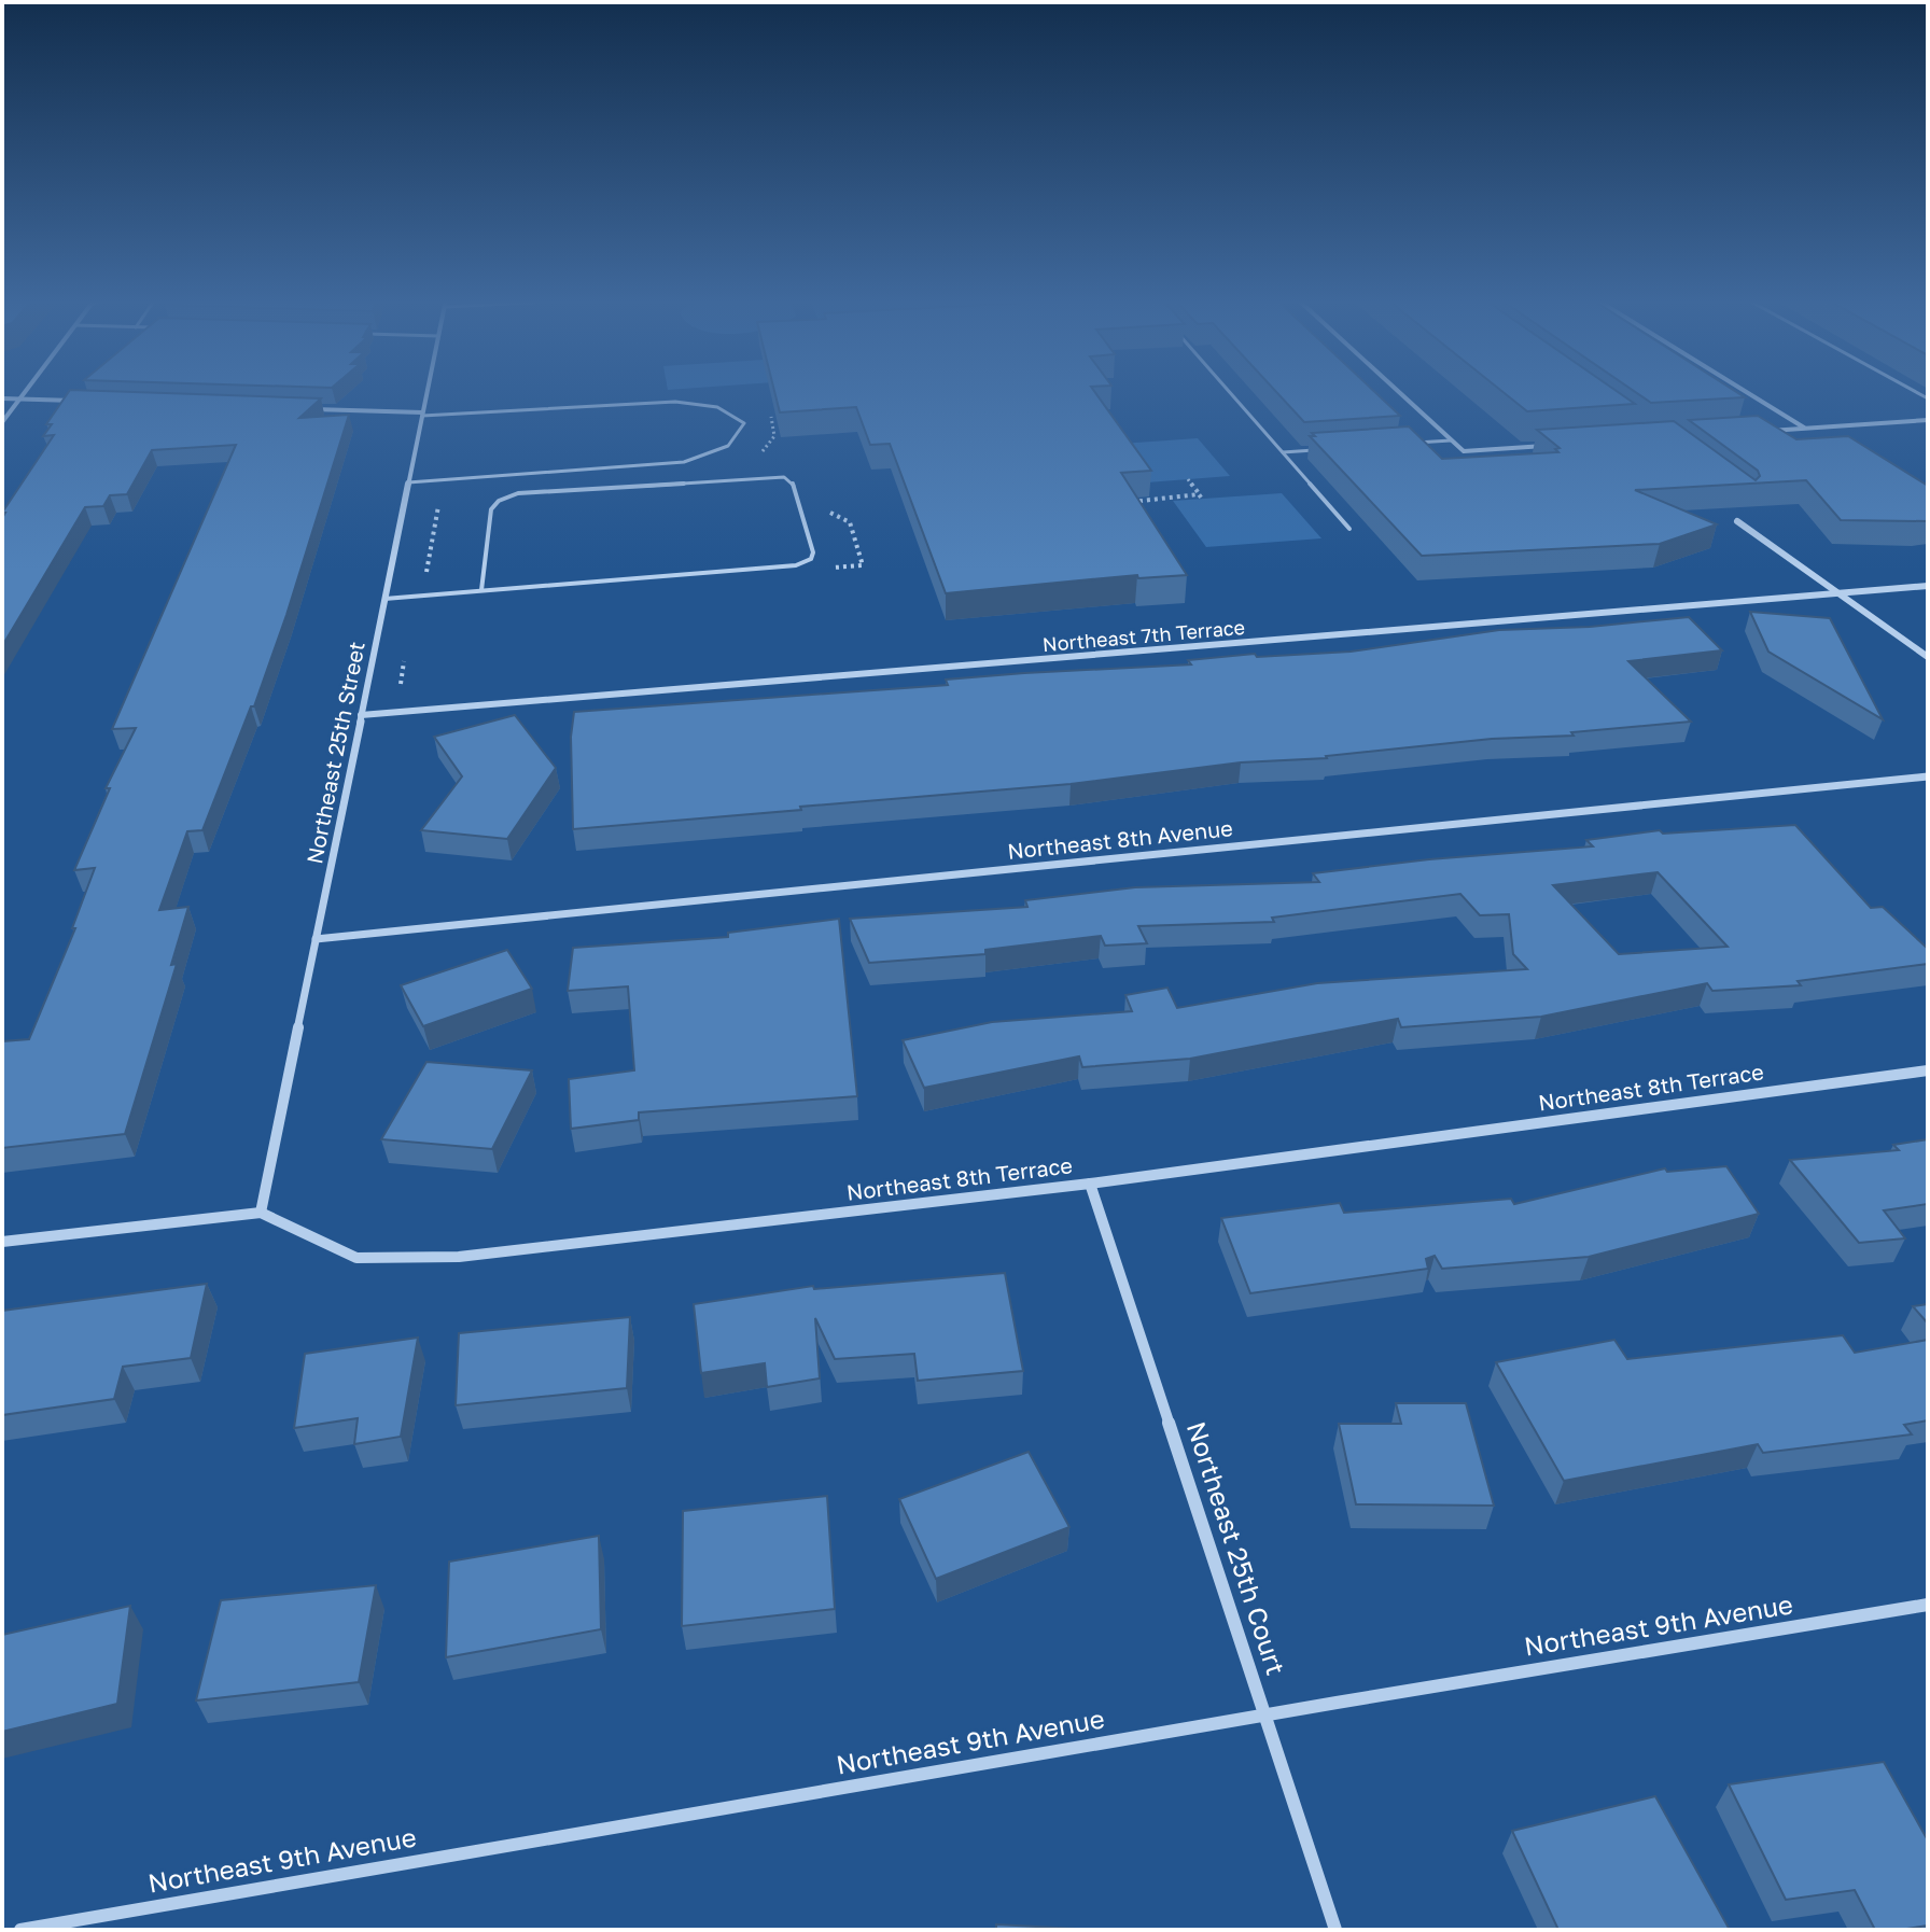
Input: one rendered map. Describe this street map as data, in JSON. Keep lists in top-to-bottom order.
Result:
{
  "streets": {
    "street": [
      "Northeast 7th Terrace",
      "Northeast 25th Street",
      "Northeast 8th Avenue",
      "Northeast 8th Terrace",
      "Northeast 25th Court",
      "Northeast 9th Avenue"
    ]
  },
  "crossings": [
    ["Northeast 7th Terrace", "Northeast 25th Street"],
    ["Northeast 25th Street", "Northeast 8th Avenue"],
    ["Northeast 25th Street", "Northeast 8th Terrace"],
    ["Northeast 8th Terrace", "Northeast 25th Court"],
    ["Northeast 25th Court", "Northeast 9th Avenue"]
  ]
}
